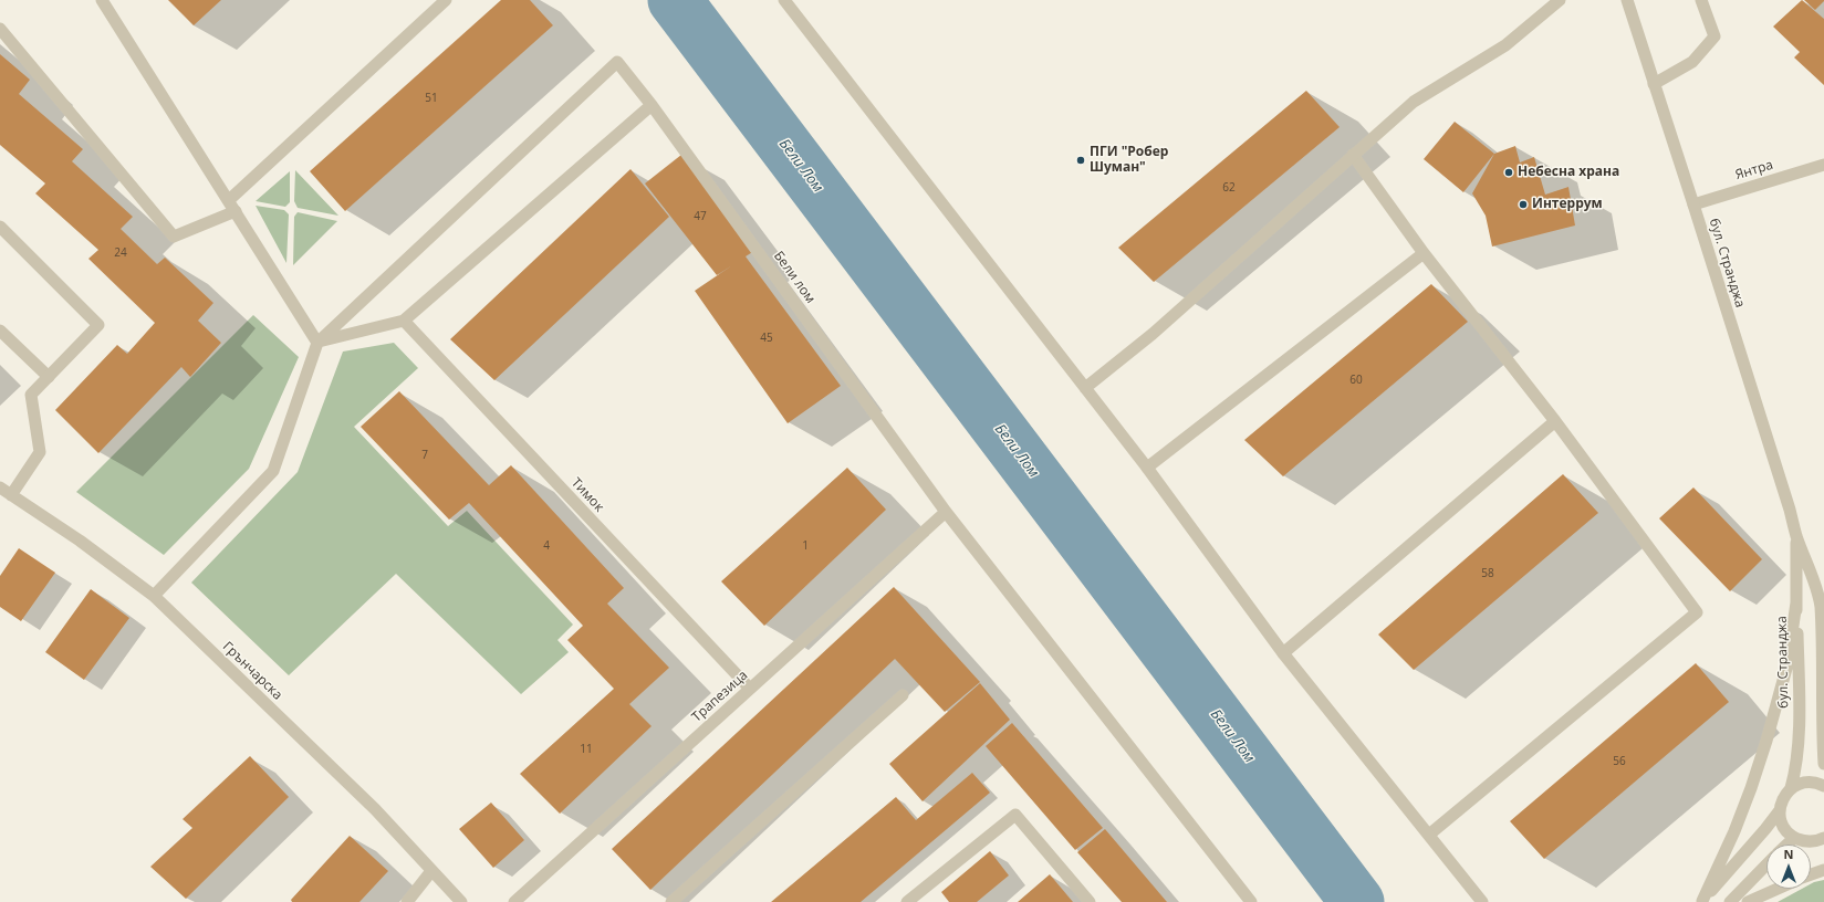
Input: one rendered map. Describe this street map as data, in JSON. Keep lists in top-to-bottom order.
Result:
{
  "streets": {
    "street": [
      "Янтра",
      "бул. Странджа",
      "Бели лом",
      "Тимок",
      "Грънчарска",
      "Трапезица"
    ]
  },
  "crossings": [
    ["Янтра", "бул. Странджа"],
    ["Бели лом", "Трапезица"],
    ["Тимок", "Трапезица"]
  ],
  "water": ["Бели Лом"],
  "places": ["ПГИ \"Робер Шуман\"", "Небесна храна", "Интеррум"],
  "house_numbers": [
    "51",
    "62",
    "47",
    "24",
    "45",
    "60",
    "7",
    "4",
    "1",
    "58",
    "11",
    "56"
  ],
  "north": "top"
}
